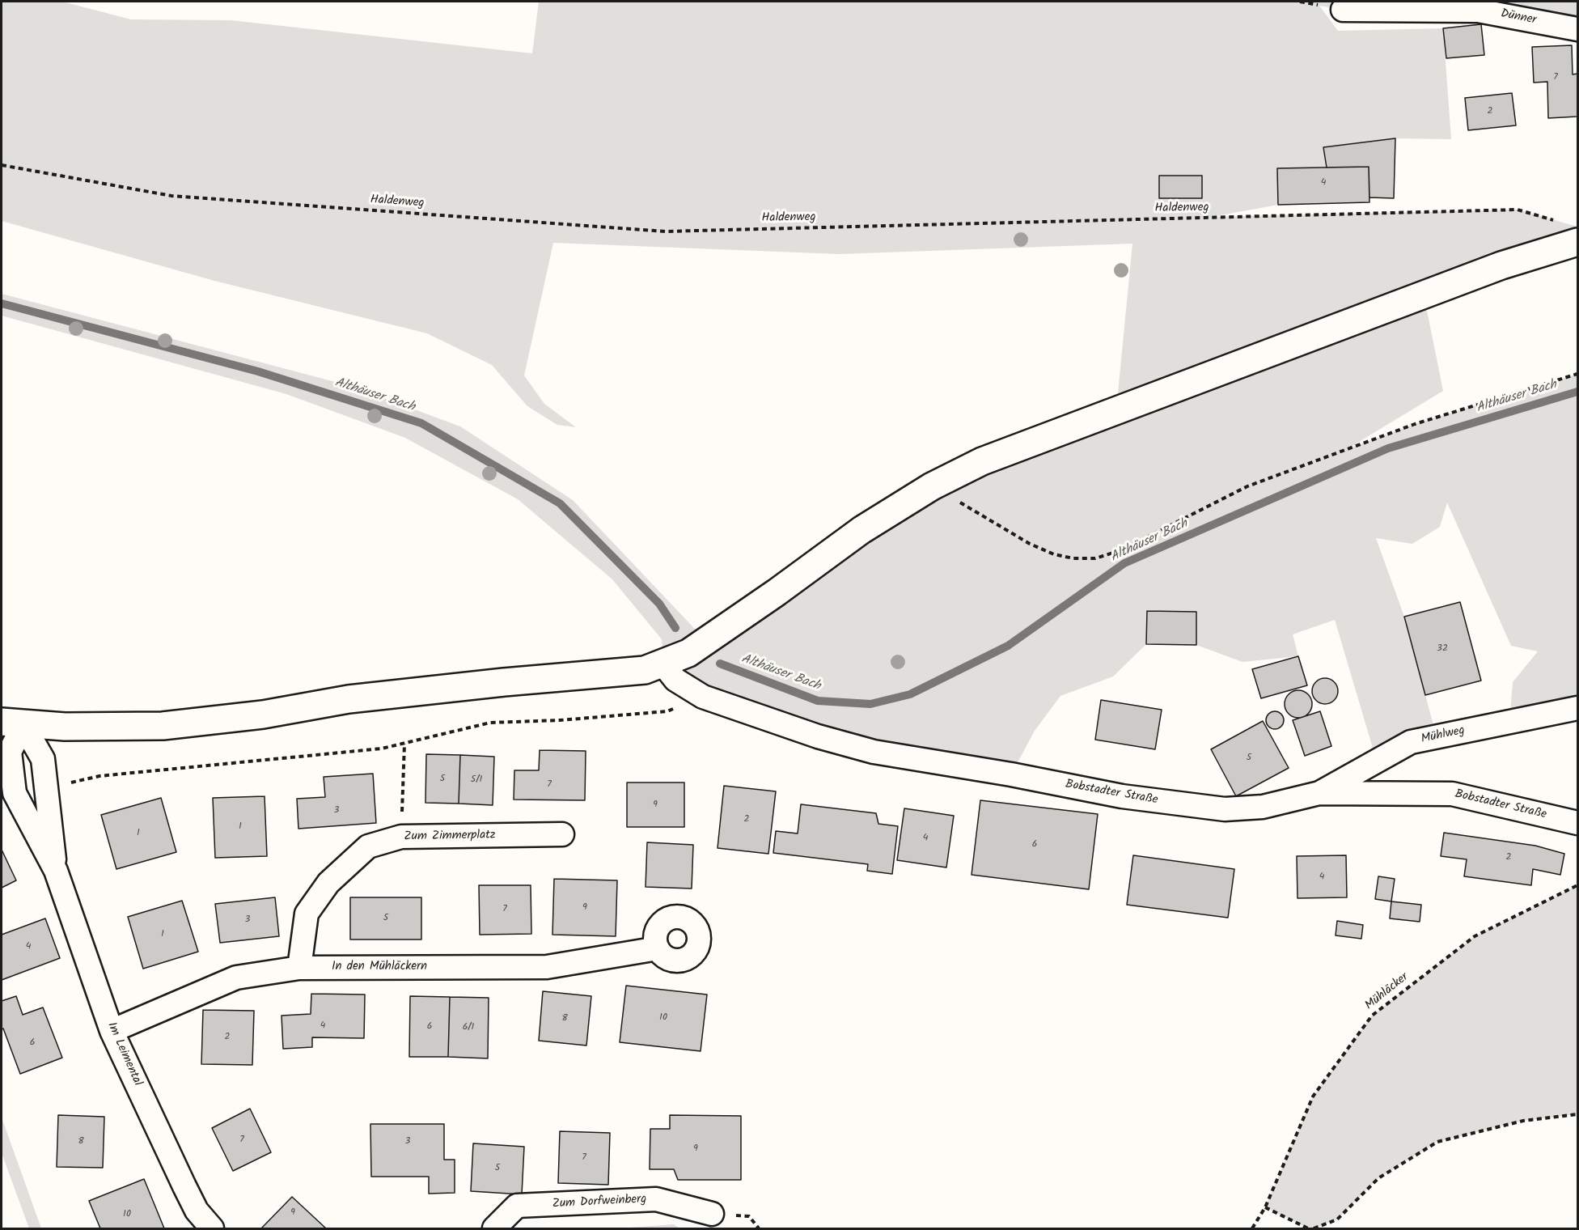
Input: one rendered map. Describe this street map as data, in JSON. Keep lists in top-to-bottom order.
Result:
{
  "streets": {
    "street": [
      "Dünner",
      "Mühlweg",
      "Bobstadter Straße",
      "Zum Zimmerplatz",
      "In den Mühläckern",
      "Im Leimental",
      "Zum Dorfweinberg"
    ],
    "path": ["Haldenweg", "Mühläcker"]
  },
  "crossings": [
    ["Mühlweg", "Bobstadter Straße"],
    ["Zum Zimmerplatz", "In den Mühläckern"],
    ["In den Mühläckern", "Im Leimental"]
  ],
  "water": ["Althäuser Bach"],
  "house_numbers": [
    "7",
    "2",
    "4",
    "32",
    "5",
    "5",
    "5/1",
    "7",
    "9",
    "3",
    "2",
    "1",
    "1",
    "4",
    "6",
    "2",
    "4",
    "9",
    "7",
    "5",
    "3",
    "1",
    "4",
    "10",
    "8",
    "4",
    "6",
    "6/1",
    "2",
    "6",
    "7",
    "8",
    "3",
    "9",
    "7",
    "5",
    "9",
    "10"
  ]
}
